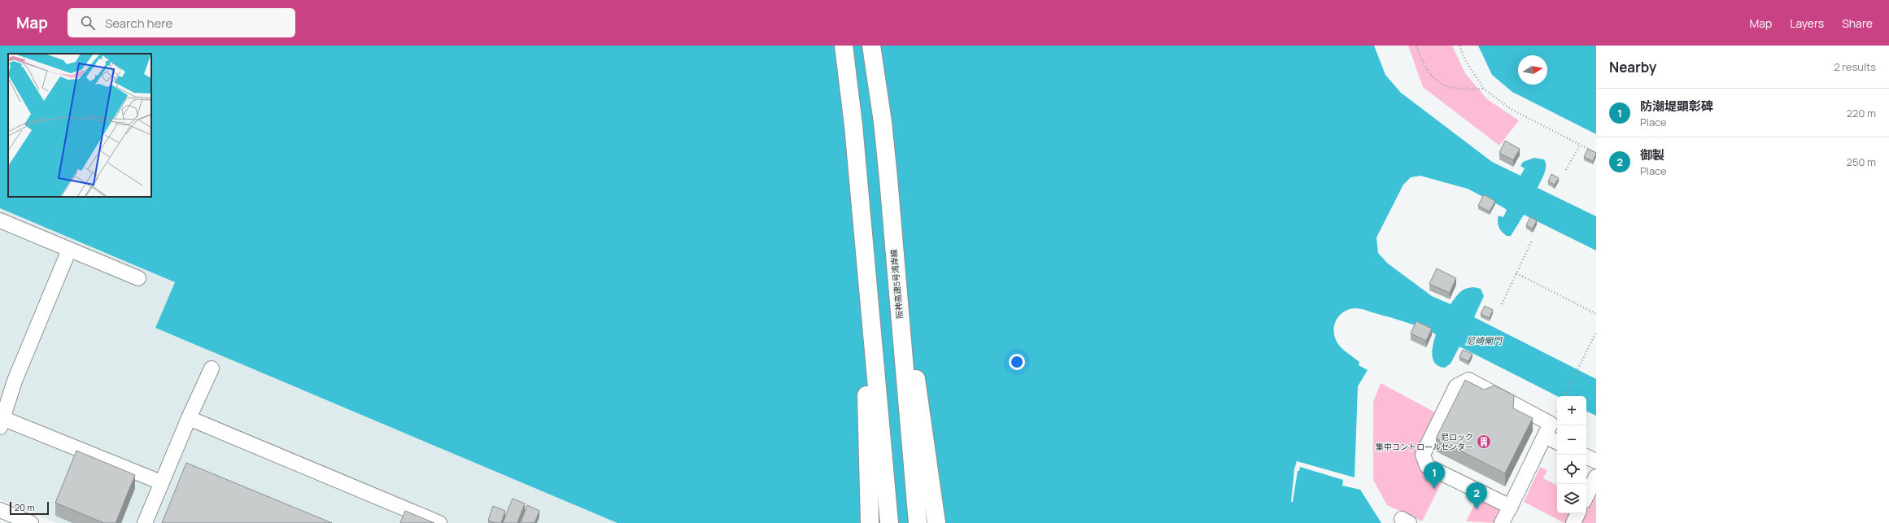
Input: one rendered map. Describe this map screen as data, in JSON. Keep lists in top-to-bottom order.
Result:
{
  "streets": {
    "highway": ["阪神高速5号湾岸線"]
  },
  "water": ["尼崎閘門"],
  "places": {
    "building": ["尼ロック 集中コントロールセンター"]
  },
  "scale_bar": "20 m",
  "north": "right",
  "page": {
    "header": "Map",
    "search": "Search here",
    "nav": ["Map", "Layers", "Share"],
    "heading": ["Nearby", "2 results"],
    "list": [
      {
        "mark": "1",
        "name": "防潮堤顕彰碑",
        "note": "Place",
        "value": "220 m"
      },
      {
        "mark": "2",
        "name": "御製",
        "note": "Place",
        "value": "250 m"
      }
    ],
    "map_buttons": ["+", "−"],
    "pins": ["1", "2"],
    "scale": "20 m"
  }
}
